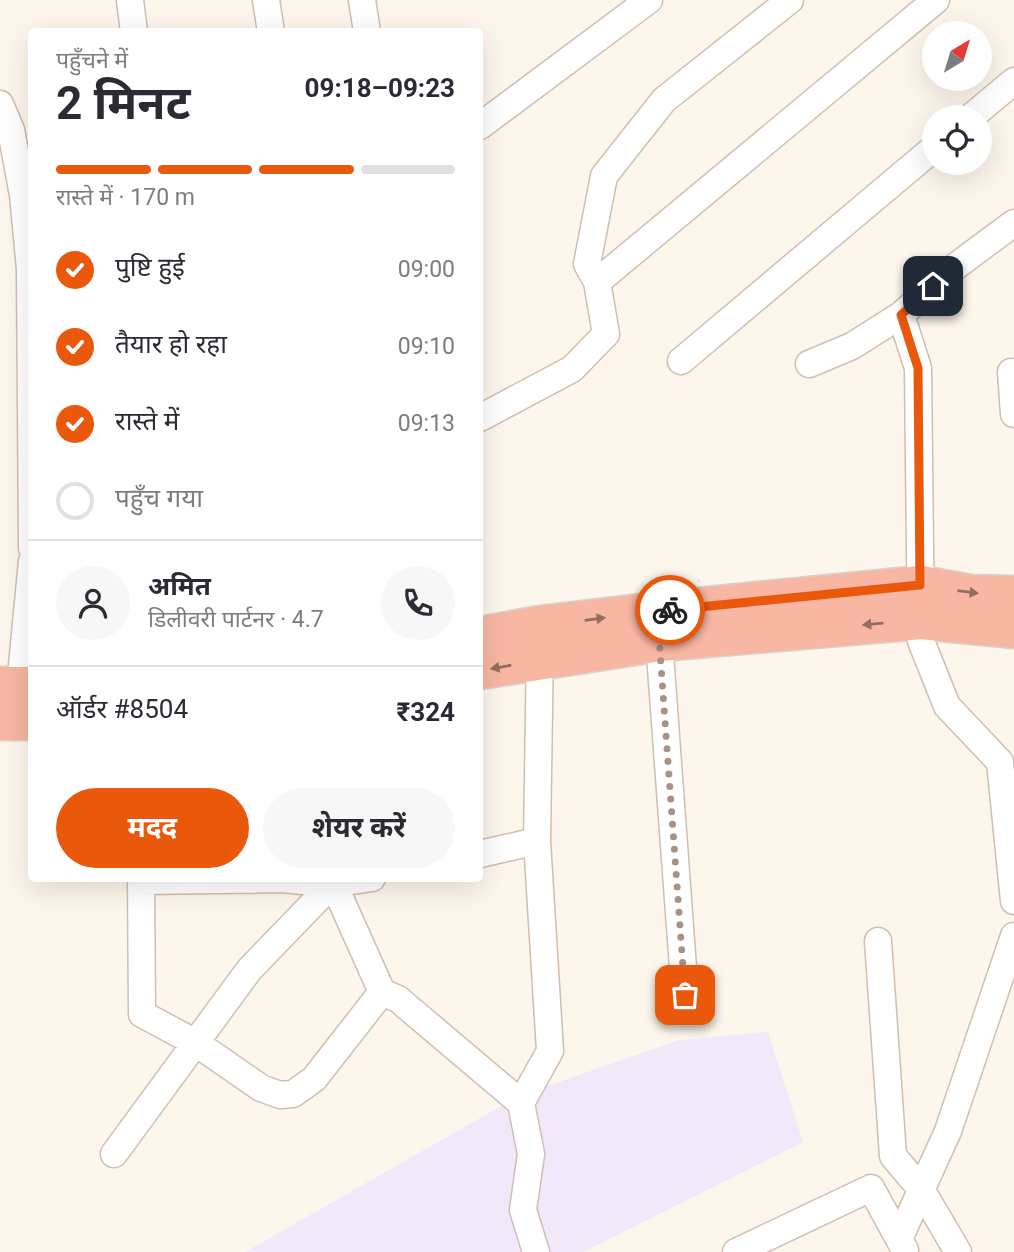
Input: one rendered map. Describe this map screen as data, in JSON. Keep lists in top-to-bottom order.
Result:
{
  "north": "top right",
  "page": {
    "heading": ["2 मिनट", "पहुँचने में", "09:18–09:23"],
    "panel": [
      "अमित",
      "डिलीवरी पार्टनर · 4.7",
      "ऑर्डर #8504",
      "₹324"
    ],
    "bar": "रास्ते में · 170 m",
    "list": [
      ["पुष्टि हुई", "09:00"],
      ["तैयार हो रहा", "09:10"],
      ["रास्ते में", "09:13"],
      "पहुँच गया"
    ],
    "buttons": ["मदद", "शेयर करें"]
  }
}
